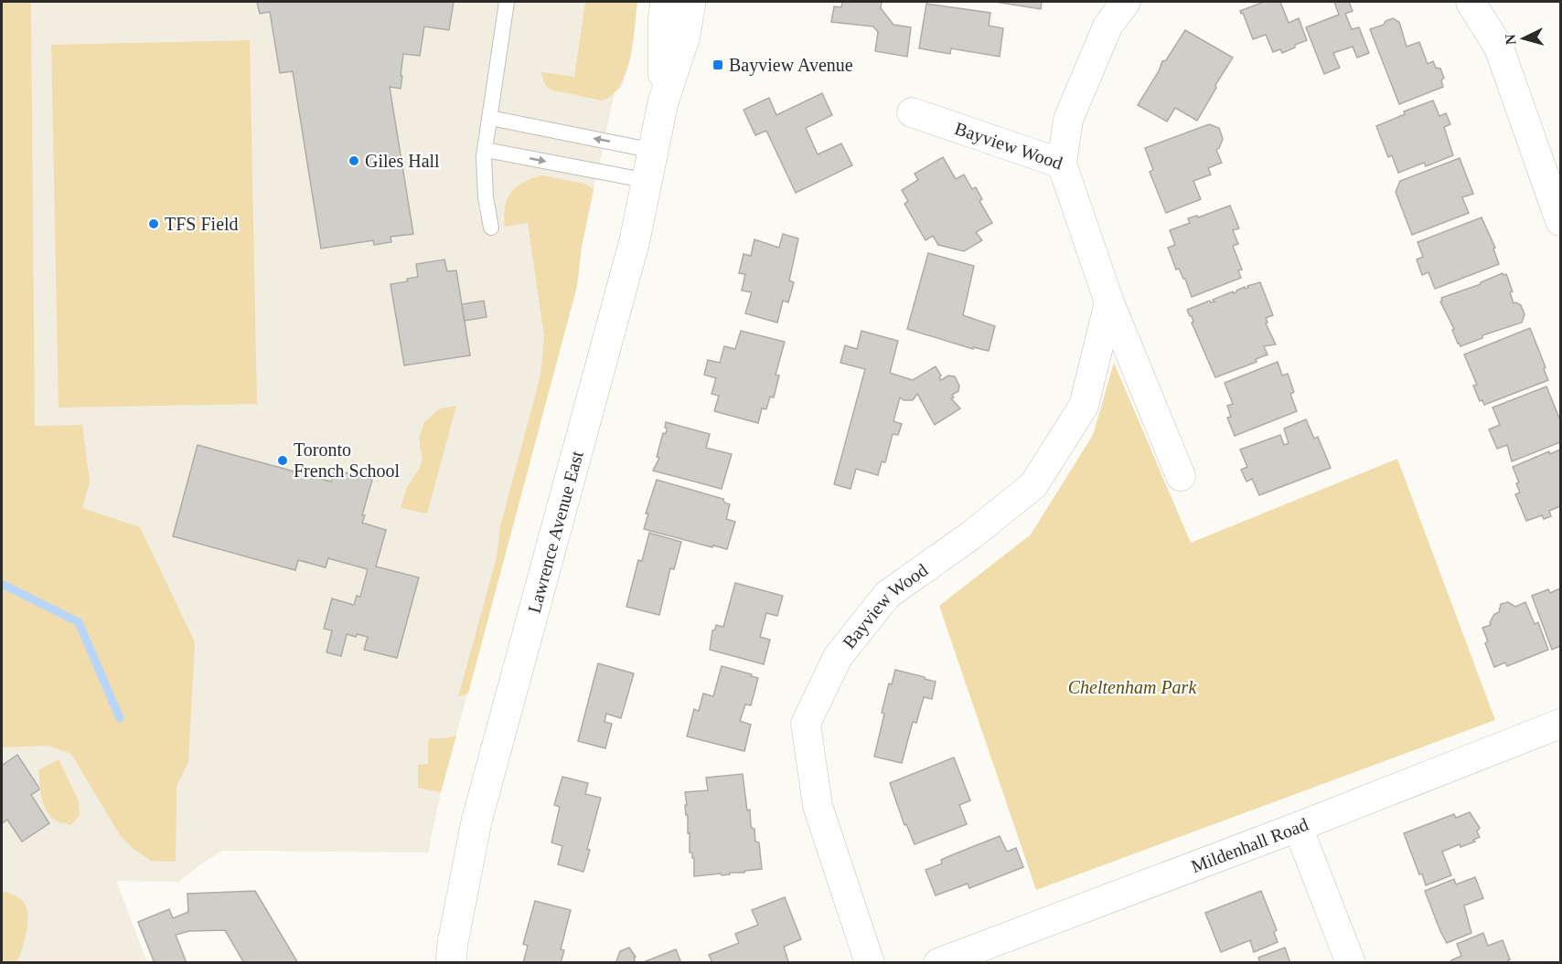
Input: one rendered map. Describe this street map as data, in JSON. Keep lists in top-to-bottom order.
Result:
{
  "streets": {
    "main road": ["Lawrence Avenue East"],
    "street": ["Bayview Wood", "Mildenhall Road"]
  },
  "parks": ["Cheltenham Park"],
  "places": {
    "transit": ["Bayview Avenue"],
    "other": ["Giles Hall", "TFS Field", "Toronto French School"]
  },
  "north": "left"
}
